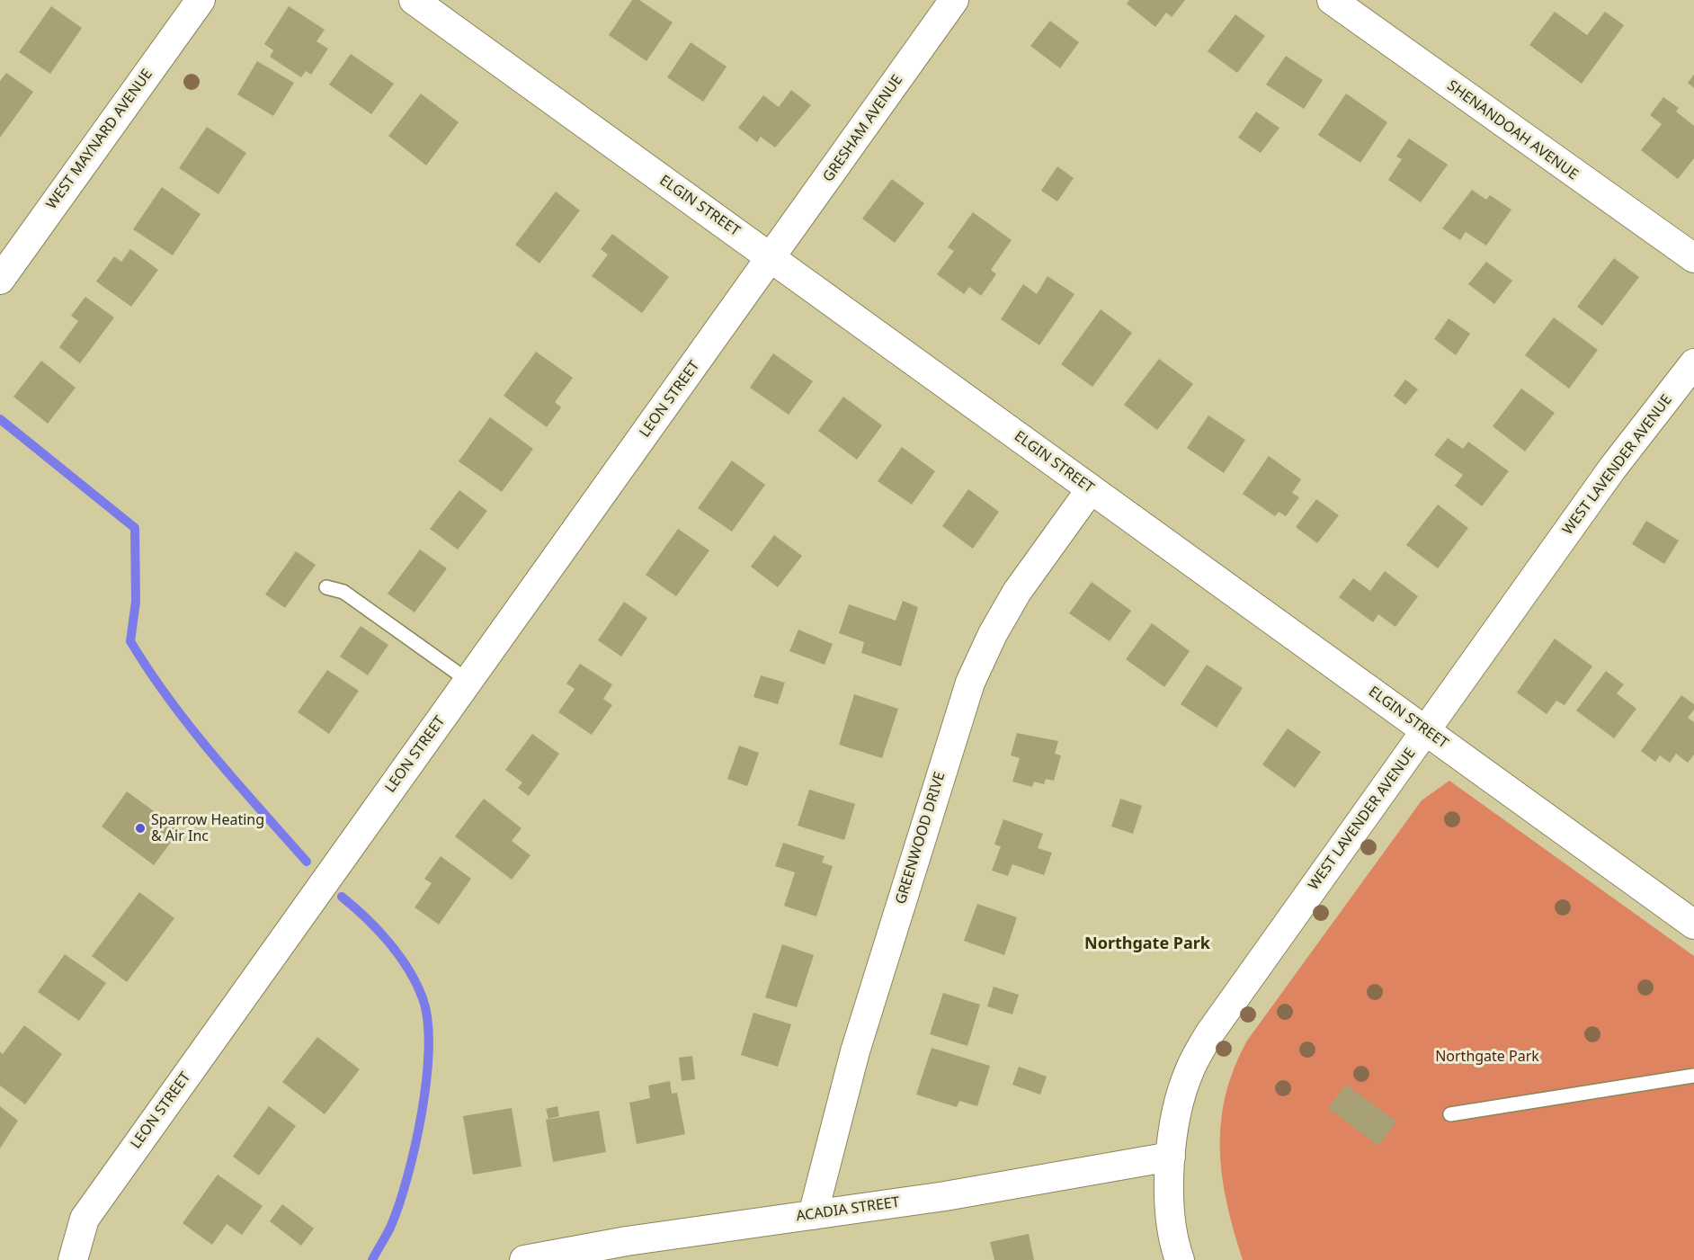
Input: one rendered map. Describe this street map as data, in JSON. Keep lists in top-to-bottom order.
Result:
{
  "streets": {
    "street": [
      "GRESHAM AVENUE",
      "SHENANDOAH AVENUE",
      "WEST MAYNARD AVENUE",
      "ELGIN STREET",
      "LEON STREET",
      "WEST LAVENDER AVENUE",
      "GREENWOOD DRIVE",
      "ACADIA STREET"
    ]
  },
  "crossings": [
    ["GRESHAM AVENUE", "ELGIN STREET"],
    ["GRESHAM AVENUE", "LEON STREET"],
    ["ELGIN STREET", "LEON STREET"],
    ["ELGIN STREET", "WEST LAVENDER AVENUE"],
    ["ELGIN STREET", "GREENWOOD DRIVE"],
    ["WEST LAVENDER AVENUE", "ACADIA STREET"],
    ["GREENWOOD DRIVE", "ACADIA STREET"]
  ],
  "districts": ["Northgate Park"],
  "parks": ["Northgate Park"],
  "places": ["Sparrow Heating & Air Inc"]
}
